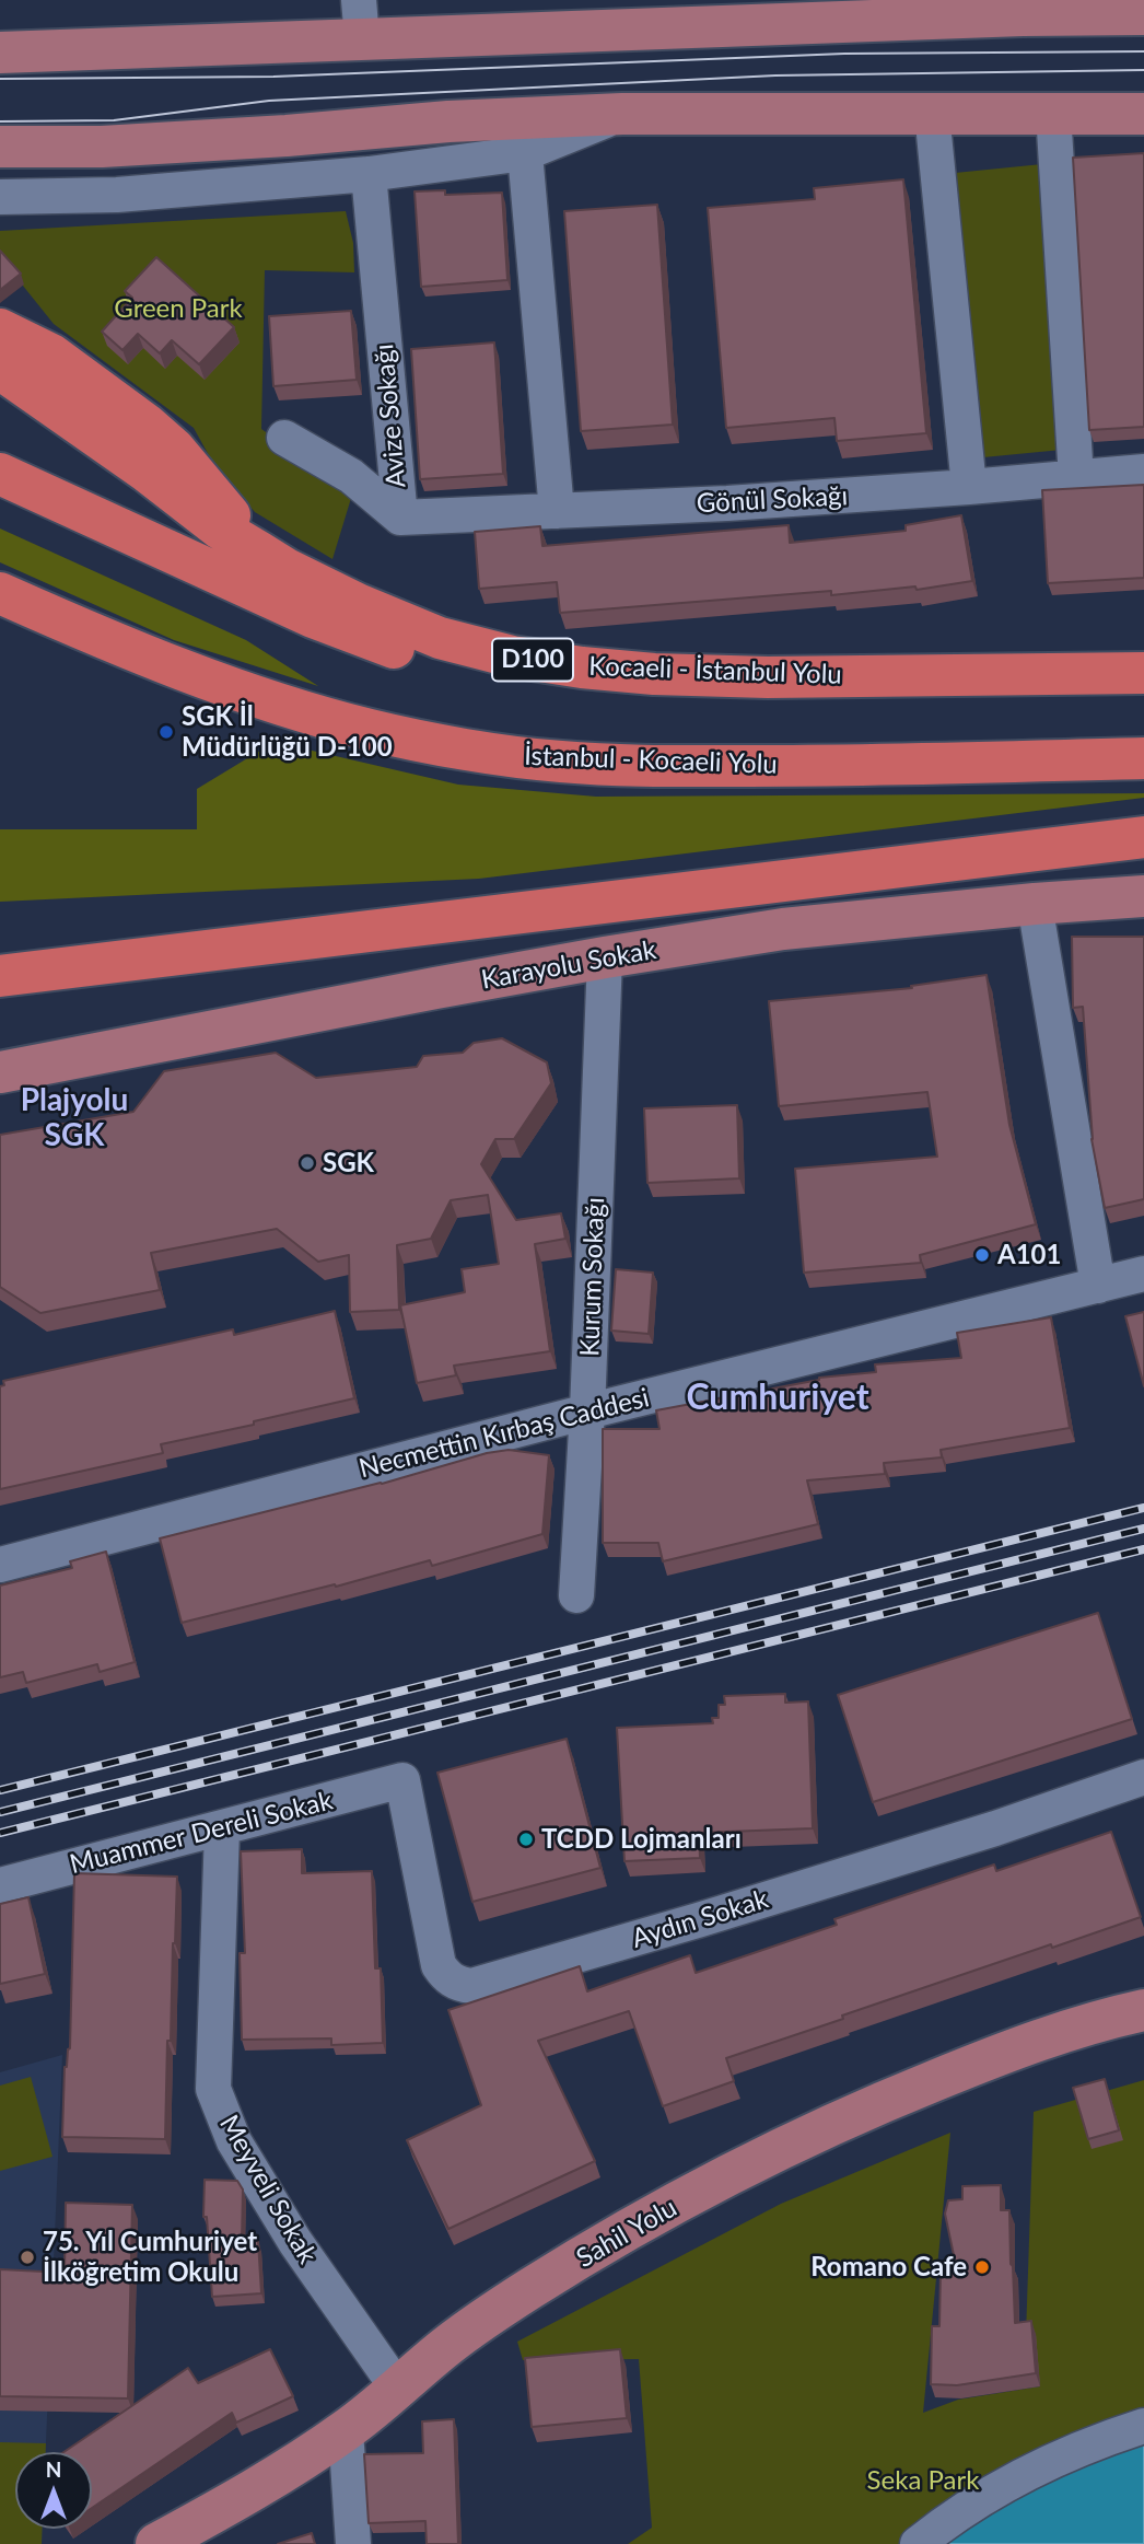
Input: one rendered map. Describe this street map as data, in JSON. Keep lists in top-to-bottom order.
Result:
{
  "streets": {
    "highway": ["D100", "Kocaeli - İstanbul Yolu", "İstanbul - Kocaeli Yolu"],
    "main road": ["Karayolu Sokak", "Sahil Yolu"],
    "street": [
      "Avize Sokağı",
      "Gönül Sokağı",
      "Kurum Sokağı",
      "Necmettin Kırbaş Caddesi",
      "Muammer Dereli Sokak",
      "Aydın Sokak",
      "Meyveli Sokak"
    ]
  },
  "crossings": [
    ["Avize Sokağı", "Gönül Sokağı"],
    ["Karayolu Sokak", "Kurum Sokağı"],
    ["Kurum Sokağı", "Necmettin Kırbaş Caddesi"],
    ["Muammer Dereli Sokak", "Aydın Sokak"],
    ["Muammer Dereli Sokak", "Meyveli Sokak"],
    ["Meyveli Sokak", "Sahil Yolu"]
  ],
  "districts": ["Plajyolu SGK", "Cumhuriyet"],
  "parks": ["Green Park", "Seka Park"],
  "places": [
    "SGK İl Müdürlüğü D-100",
    "SGK",
    "A101",
    "TCDD Lojmanları",
    "75. Yıl Cumhuriyet İlköğretim Okulu",
    "Romano Cafe"
  ],
  "north": "top"
}
